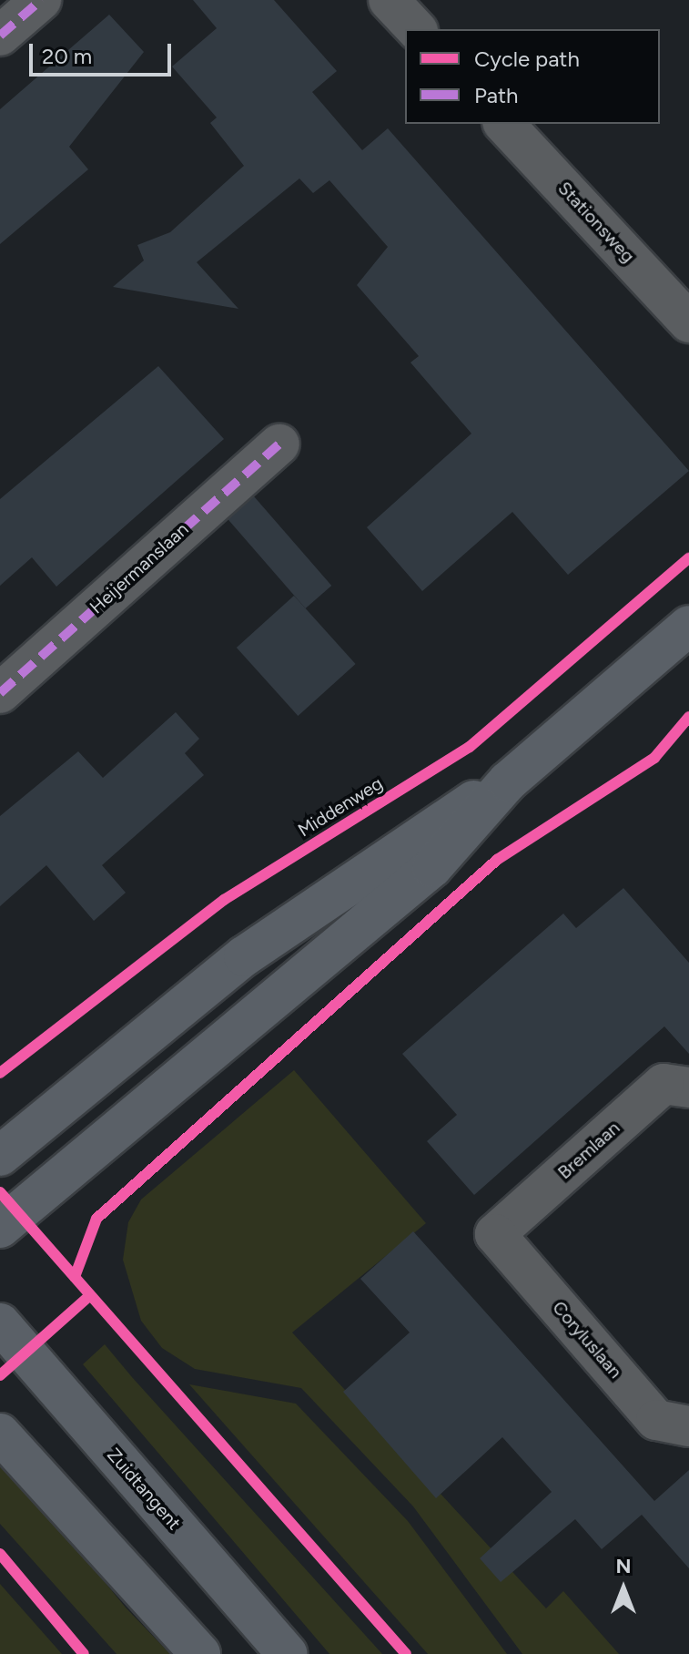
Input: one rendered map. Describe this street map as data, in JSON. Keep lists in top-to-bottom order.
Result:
{
  "streets": {
    "street": [
      "Stationsweg",
      "Heijermanslaan",
      "Bremlaan",
      "Coryluslaan",
      "Zuidtangent"
    ],
    "cycle path": ["Middenweg"]
  },
  "crossings": [
    ["Bremlaan", "Coryluslaan"]
  ],
  "legend": ["Cycle path", "Path"],
  "scale_bar": "20 m",
  "north": "top"
}
